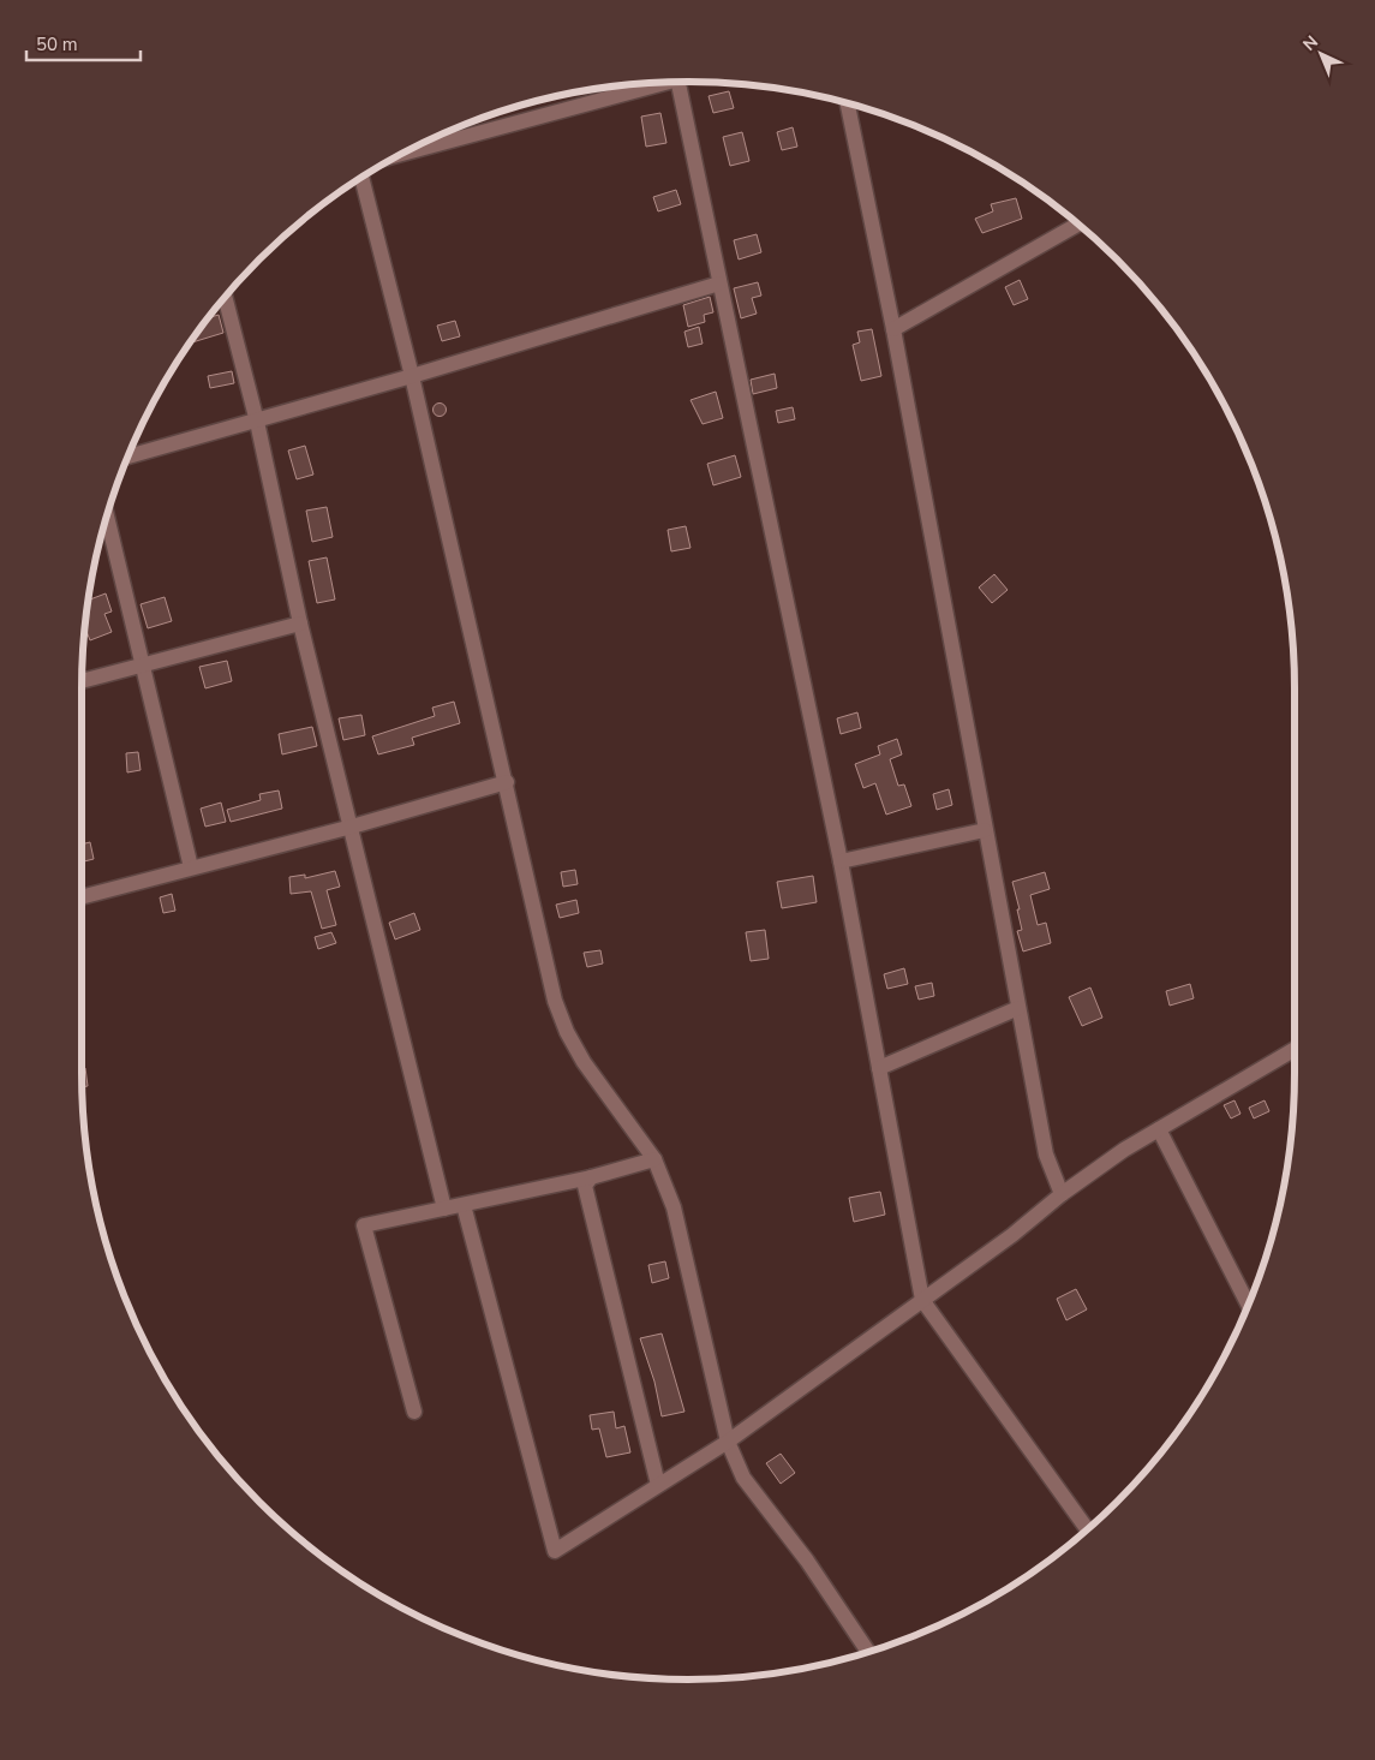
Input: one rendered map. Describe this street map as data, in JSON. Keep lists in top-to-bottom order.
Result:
{
  "scale_bar": "50 m",
  "north": "top left"
}
